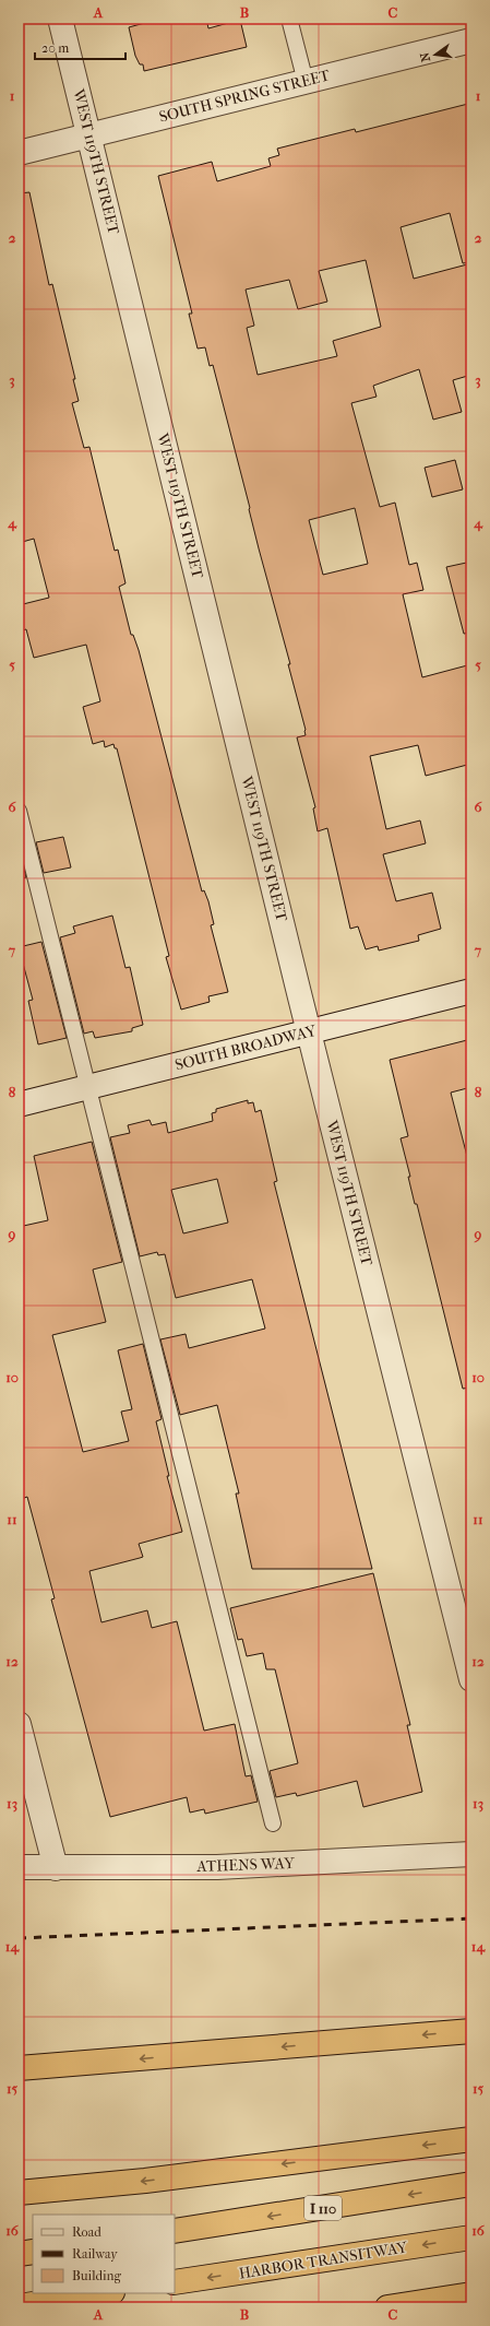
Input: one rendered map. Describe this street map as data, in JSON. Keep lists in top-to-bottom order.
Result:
{
  "streets": {
    "highway": ["I 110", "HARBOR TRANSITWAY"],
    "street": [
      "SOUTH SPRING STREET",
      "WEST 119TH STREET",
      "SOUTH BROADWAY",
      "ATHENS WAY"
    ]
  },
  "crossings": [
    ["SOUTH SPRING STREET", "WEST 119TH STREET"],
    ["WEST 119TH STREET", "SOUTH BROADWAY"]
  ],
  "legend": ["Road", "Railway", "Building"],
  "scale_bar": "20 m",
  "north": "left",
  "grid": {
    "columns": ["A", "B", "C"],
    "rows": [
      "1",
      "2",
      "3",
      "4",
      "5",
      "6",
      "7",
      "8",
      "9",
      "10",
      "11",
      "12",
      "13",
      "14",
      "15",
      "16"
    ]
  }
}
